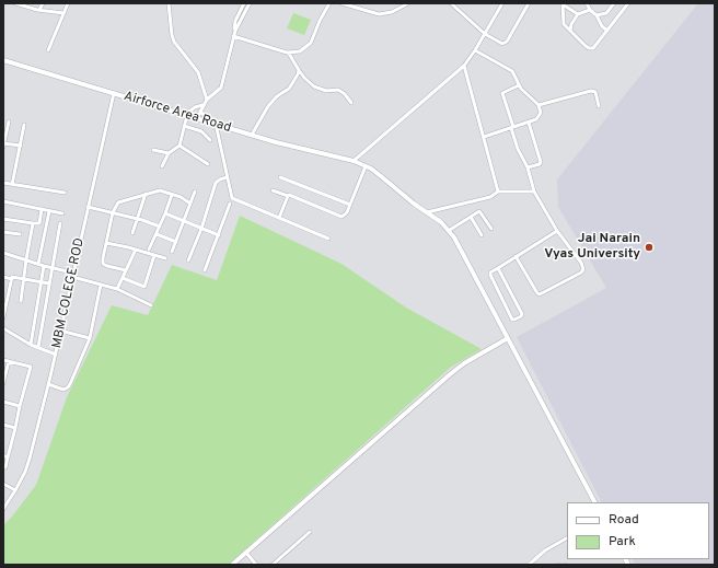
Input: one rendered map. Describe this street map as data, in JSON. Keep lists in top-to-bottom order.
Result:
{
  "streets": {
    "street": ["Airforce Area Road", "MBM COLEGE ROD"]
  },
  "crossings": [
    ["Airforce Area Road", "MBM COLEGE ROD"]
  ],
  "places": ["Jai Narain Vyas University"],
  "legend": ["Road", "Park"]
}
